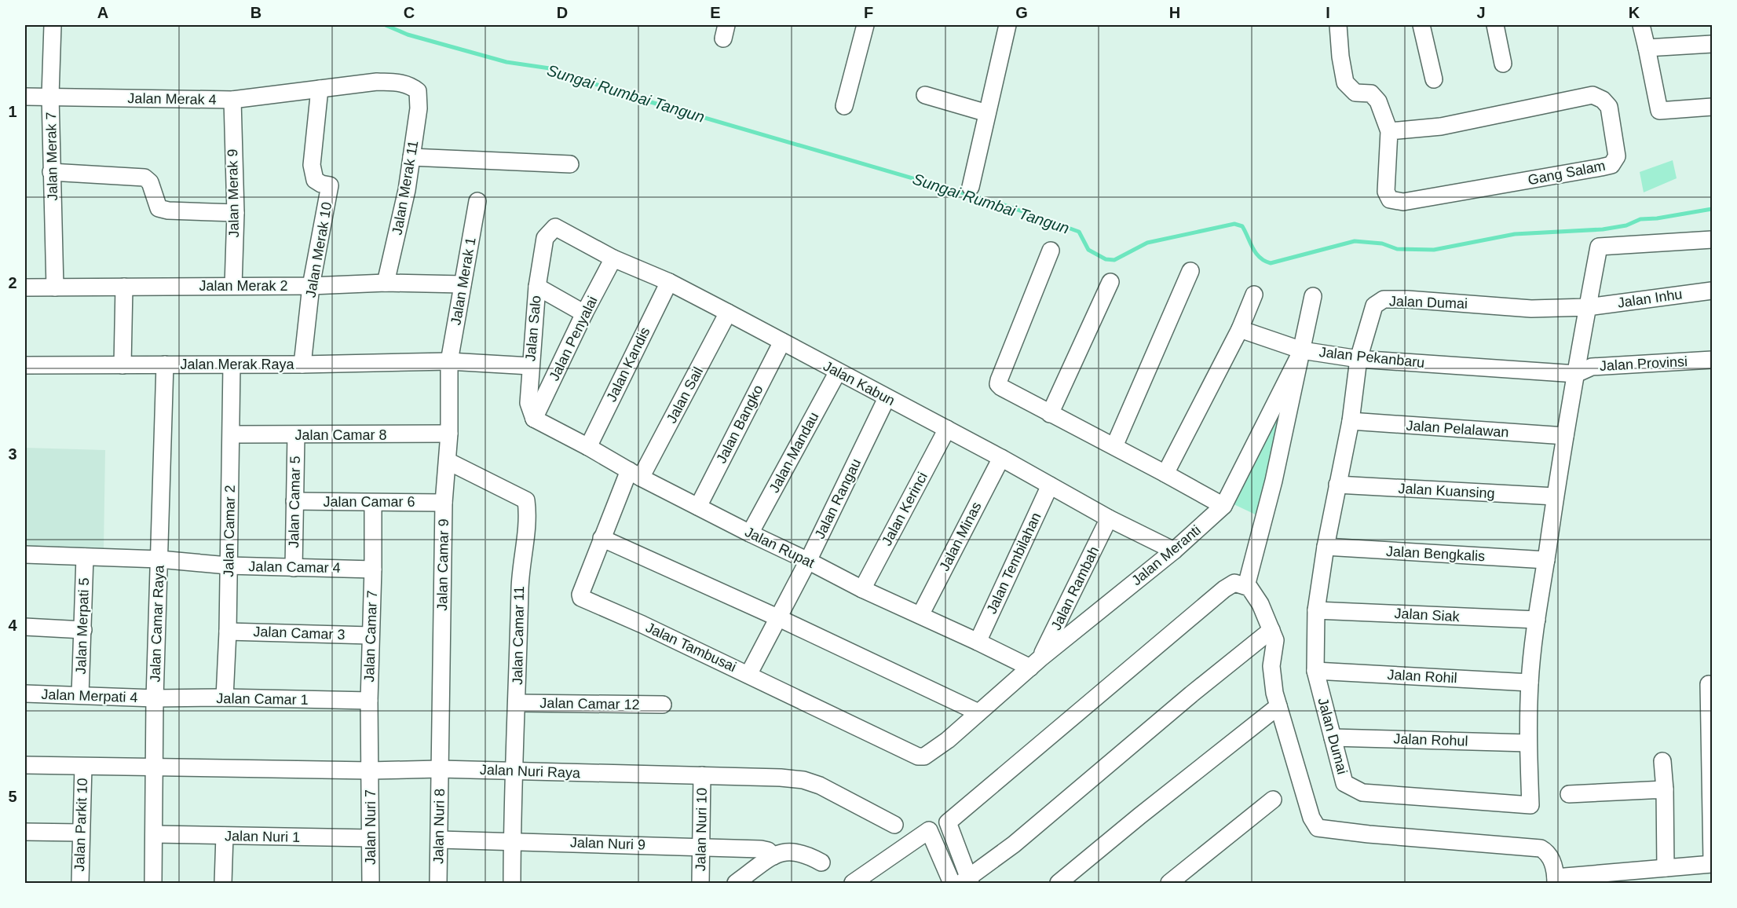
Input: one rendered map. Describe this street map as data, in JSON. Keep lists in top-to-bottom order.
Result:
{
  "streets": {
    "street": [
      "Jalan Merak 4",
      "Jalan Merak 7",
      "Gang Salam",
      "Jalan Merak 11",
      "Jalan Merak 9",
      "Jalan Merak 10",
      "Jalan Merak 1",
      "Jalan Merak 2",
      "Jalan Inhu",
      "Jalan Dumai",
      "Jalan Salo",
      "Jalan Penyalai",
      "Jalan Pekanbaru",
      "Jalan Provinsi",
      "Jalan Merak Raya",
      "Jalan Kandis",
      "Jalan Kabun",
      "Jalan Sail",
      "Jalan Bangko",
      "Jalan Pelalawan",
      "Jalan Camar 8",
      "Jalan Mandau",
      "Jalan Kuansing",
      "Jalan Rangau",
      "Jalan Camar 5",
      "Jalan Camar 6",
      "Jalan Kerinci",
      "Jalan Camar 2",
      "Jalan Minas",
      "Jalan Rupat",
      "Jalan Bengkalis",
      "Jalan Meranti",
      "Jalan Tembilahan",
      "Jalan Camar 9",
      "Jalan Camar 4",
      "Jalan Rambah",
      "Jalan Siak",
      "Jalan Camar Raya",
      "Jalan Merpati 5",
      "Jalan Camar 3",
      "Jalan Camar 11",
      "Jalan Camar 7",
      "Jalan Tambusai",
      "Jalan Rohil",
      "Jalan Merpati 4",
      "Jalan Camar 1",
      "Jalan Camar 12",
      "Jalan Rohul",
      "Jalan Nuri Raya",
      "Jalan Parkit 10",
      "Jalan Nuri 8",
      "Jalan Nuri 7",
      "Jalan Nuri 10",
      "Jalan Nuri 1",
      "Jalan Nuri 9"
    ]
  },
  "crossings": [
    ["Jalan Merak 4", "Jalan Merak 7"],
    ["Jalan Merak 4", "Jalan Merak 11"],
    ["Jalan Merak 4", "Jalan Merak 9"],
    ["Jalan Merak 4", "Jalan Merak 10"],
    ["Jalan Merak 7", "Jalan Merak 2"],
    ["Jalan Merak 11", "Jalan Merak 2"],
    ["Jalan Merak 9", "Jalan Merak 2"],
    ["Jalan Merak 10", "Jalan Merak 2"],
    ["Jalan Merak 10", "Jalan Merak Raya"],
    ["Jalan Merak 1", "Jalan Merak 2"],
    ["Jalan Merak 1", "Jalan Merak Raya"],
    ["Jalan Merak 1", "Jalan Camar 9"],
    ["Jalan Inhu", "Jalan Dumai"],
    ["Jalan Dumai", "Jalan Pekanbaru"],
    ["Jalan Dumai", "Jalan Provinsi"],
    ["Jalan Dumai", "Jalan Pelalawan"],
    ["Jalan Dumai", "Jalan Kuansing"],
    ["Jalan Dumai", "Jalan Bengkalis"],
    ["Jalan Dumai", "Jalan Siak"],
    ["Jalan Dumai", "Jalan Rohil"],
    ["Jalan Dumai", "Jalan Rohul"],
    ["Jalan Salo", "Jalan Penyalai"],
    ["Jalan Salo", "Jalan Merak Raya"],
    ["Jalan Salo", "Jalan Kabun"],
    ["Jalan Salo", "Jalan Rupat"],
    ["Jalan Penyalai", "Jalan Kabun"],
    ["Jalan Penyalai", "Jalan Rupat"],
    ["Jalan Pekanbaru", "Jalan Provinsi"],
    ["Jalan Pekanbaru", "Jalan Meranti"],
    ["Jalan Merak Raya", "Jalan Camar 2"],
    ["Jalan Merak Raya", "Jalan Camar 9"],
    ["Jalan Merak Raya", "Jalan Camar Raya"],
    ["Jalan Kandis", "Jalan Kabun"],
    ["Jalan Kandis", "Jalan Rupat"],
    ["Jalan Kabun", "Jalan Sail"],
    ["Jalan Kabun", "Jalan Bangko"],
    ["Jalan Kabun", "Jalan Mandau"],
    ["Jalan Kabun", "Jalan Rangau"],
    ["Jalan Kabun", "Jalan Kerinci"],
    ["Jalan Kabun", "Jalan Minas"],
    ["Jalan Kabun", "Jalan Meranti"],
    ["Jalan Kabun", "Jalan Tembilahan"],
    ["Jalan Kabun", "Jalan Rambah"],
    ["Jalan Sail", "Jalan Rupat"],
    ["Jalan Sail", "Jalan Tambusai"],
    ["Jalan Bangko", "Jalan Rupat"],
    ["Jalan Camar 8", "Jalan Camar 5"],
    ["Jalan Camar 8", "Jalan Camar 2"],
    ["Jalan Camar 8", "Jalan Camar 9"],
    ["Jalan Mandau", "Jalan Rupat"],
    ["Jalan Rangau", "Jalan Rupat"],
    ["Jalan Rangau", "Jalan Tambusai"],
    ["Jalan Camar 5", "Jalan Camar 6"],
    ["Jalan Camar 5", "Jalan Camar 4"],
    ["Jalan Camar 6", "Jalan Camar 9"],
    ["Jalan Camar 6", "Jalan Camar 7"],
    ["Jalan Kerinci", "Jalan Rupat"],
    ["Jalan Camar 2", "Jalan Camar 4"],
    ["Jalan Camar 2", "Jalan Camar 3"],
    ["Jalan Camar 2", "Jalan Camar 1"],
    ["Jalan Minas", "Jalan Rupat"],
    ["Jalan Rupat", "Jalan Meranti"],
    ["Jalan Rupat", "Jalan Tembilahan"],
    ["Jalan Rupat", "Jalan Rambah"],
    ["Jalan Rupat", "Jalan Tambusai"],
    ["Jalan Meranti", "Jalan Rambah"],
    ["Jalan Meranti", "Jalan Tambusai"],
    ["Jalan Camar 9", "Jalan Camar 11"],
    ["Jalan Camar 9", "Jalan Nuri Raya"],
    ["Jalan Camar 9", "Jalan Nuri 8"],
    ["Jalan Camar 4", "Jalan Camar Raya"],
    ["Jalan Camar 4", "Jalan Merpati 5"],
    ["Jalan Camar 4", "Jalan Camar 7"],
    ["Jalan Camar Raya", "Jalan Merpati 4"],
    ["Jalan Camar Raya", "Jalan Camar 1"],
    ["Jalan Camar Raya", "Jalan Nuri Raya"],
    ["Jalan Camar Raya", "Jalan Nuri 1"],
    ["Jalan Merpati 5", "Jalan Merpati 4"],
    ["Jalan Camar 3", "Jalan Camar 7"],
    ["Jalan Camar 11", "Jalan Camar 12"],
    ["Jalan Camar 11", "Jalan Nuri Raya"],
    ["Jalan Camar 11", "Jalan Nuri 9"],
    ["Jalan Camar 7", "Jalan Camar 1"],
    ["Jalan Camar 7", "Jalan Nuri Raya"],
    ["Jalan Camar 7", "Jalan Nuri 7"],
    ["Jalan Merpati 4", "Jalan Camar 1"],
    ["Jalan Nuri Raya", "Jalan Parkit 10"],
    ["Jalan Nuri Raya", "Jalan Nuri 8"],
    ["Jalan Nuri Raya", "Jalan Nuri 7"],
    ["Jalan Nuri Raya", "Jalan Nuri 10"],
    ["Jalan Nuri 8", "Jalan Nuri 9"],
    ["Jalan Nuri 7", "Jalan Nuri 1"],
    ["Jalan Nuri 10", "Jalan Nuri 9"]
  ],
  "water": ["Sungai Rumbai Tangun"],
  "grid": {
    "columns": [
      "A",
      "B",
      "C",
      "D",
      "E",
      "F",
      "G",
      "H",
      "I",
      "J",
      "K"
    ],
    "rows": [
      "1",
      "2",
      "3",
      "4",
      "5"
    ]
  }
}
